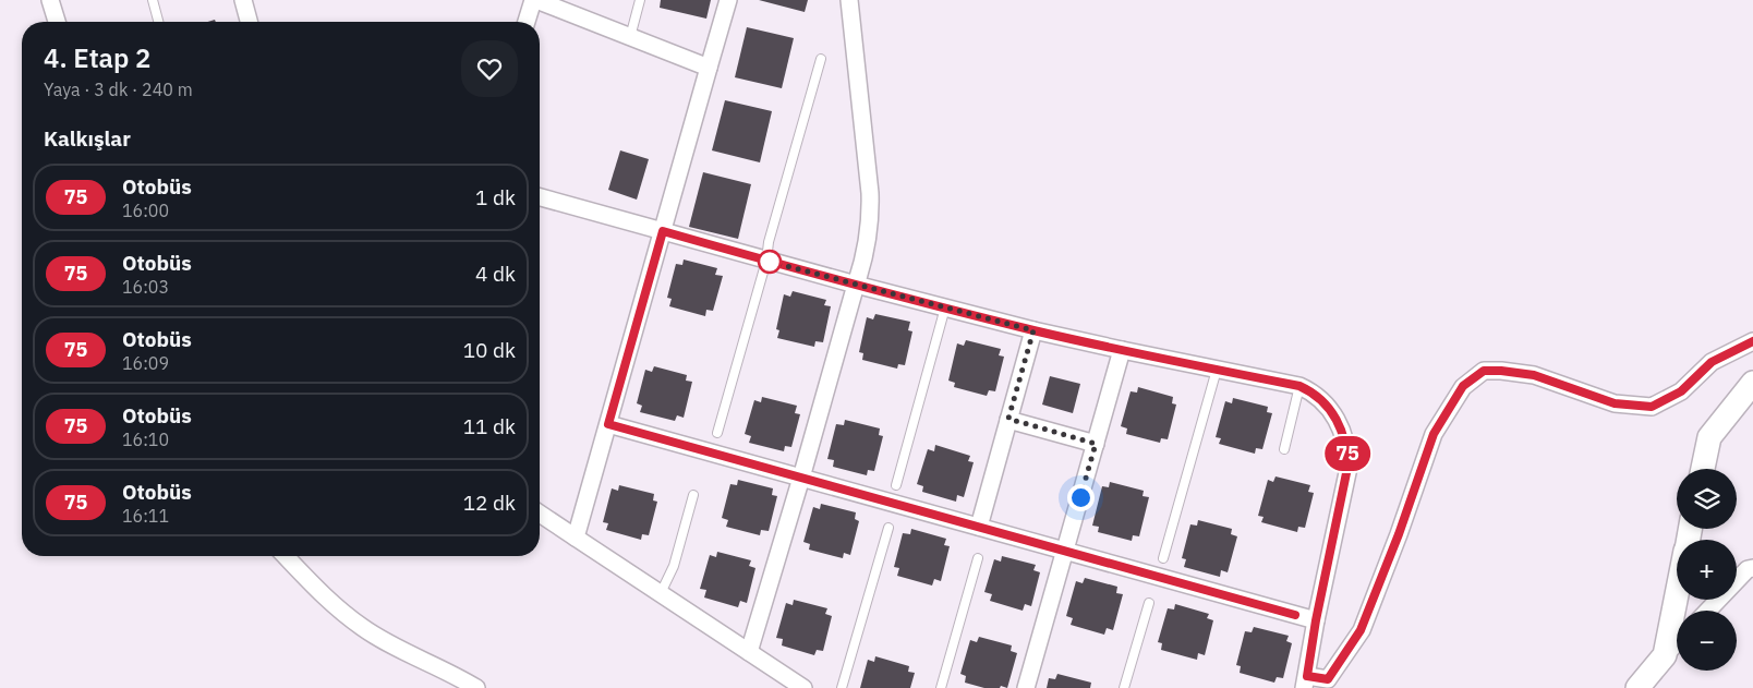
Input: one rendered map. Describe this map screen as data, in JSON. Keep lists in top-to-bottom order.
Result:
{
  "lines": ["bus line 75"],
  "page": {
    "on_map": "75",
    "heading": [
      ["4. Etap 2", "Yaya · 3 dk · 240 m"],
      "Kalkışlar"
    ],
    "list": [
      {
        "mark": "75",
        "name": "Otobüs",
        "note": "16:00",
        "value": "1 dk"
      },
      {
        "mark": "75",
        "name": "Otobüs",
        "note": "16:03",
        "value": "4 dk"
      },
      {
        "mark": "75",
        "name": "Otobüs",
        "note": "16:09",
        "value": "10 dk"
      },
      {
        "mark": "75",
        "name": "Otobüs",
        "note": "16:10",
        "value": "11 dk"
      },
      {
        "mark": "75",
        "name": "Otobüs",
        "note": "16:11",
        "value": "12 dk"
      }
    ],
    "map_buttons": ["+", "−"]
  }
}
